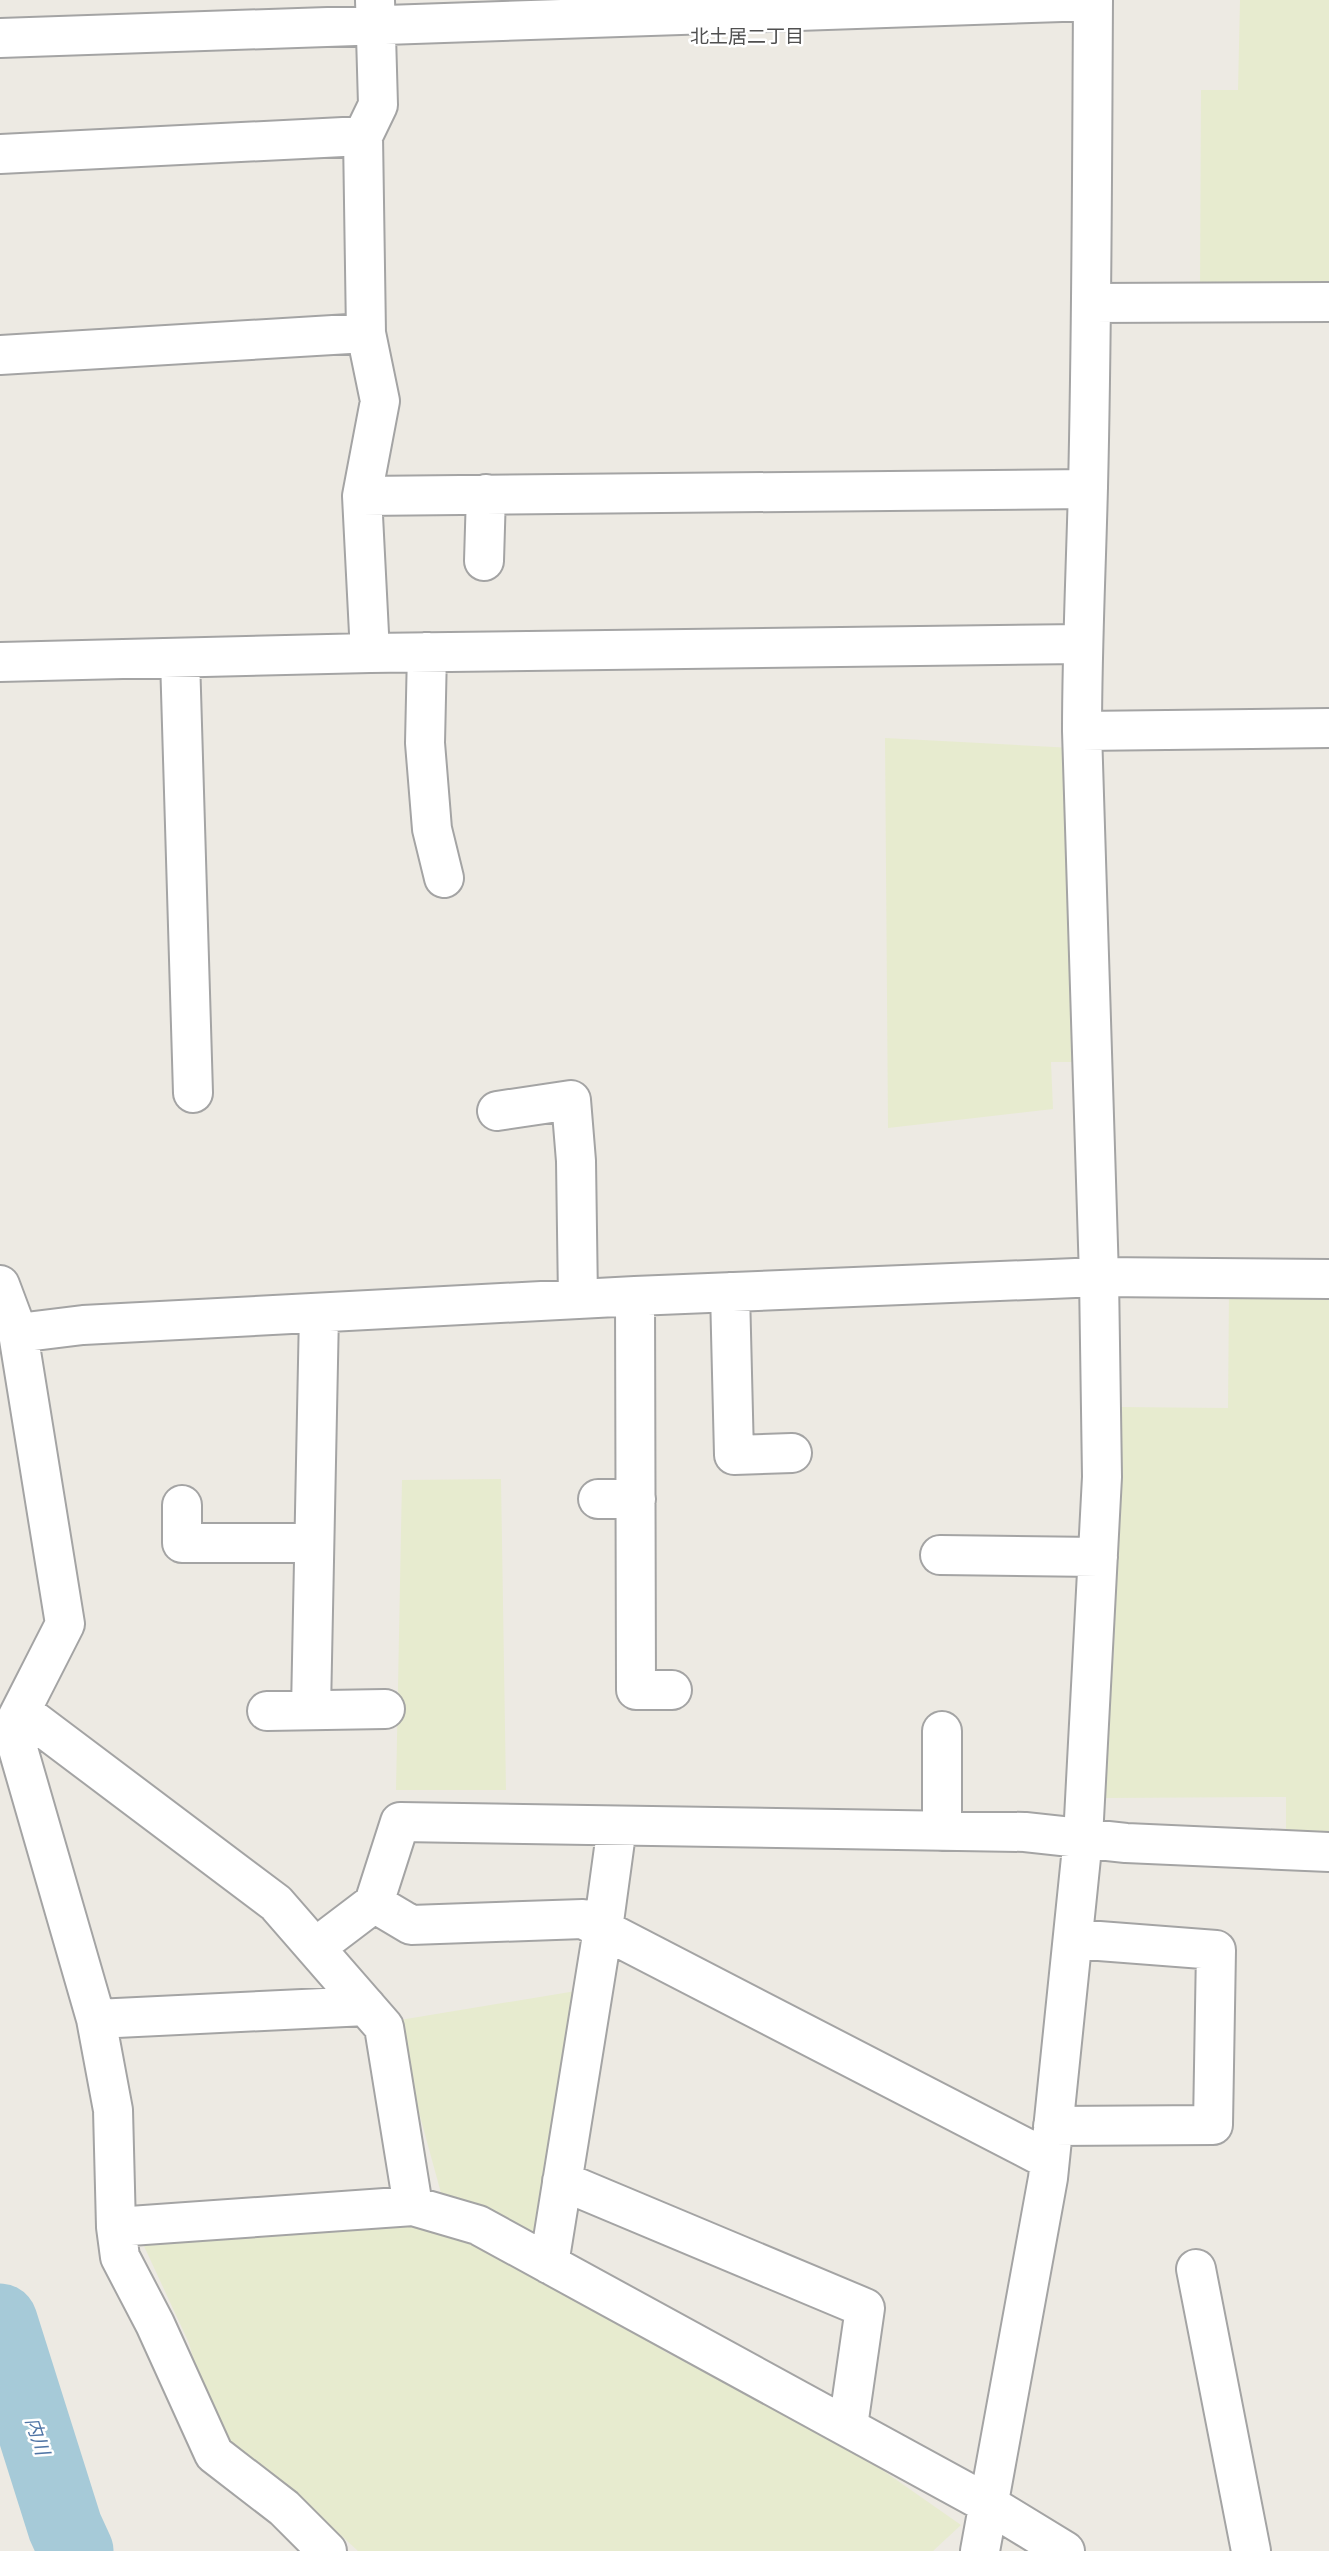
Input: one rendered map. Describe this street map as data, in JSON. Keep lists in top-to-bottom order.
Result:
{
  "districts": ["北土居二丁目"],
  "water": ["内川"]
}
